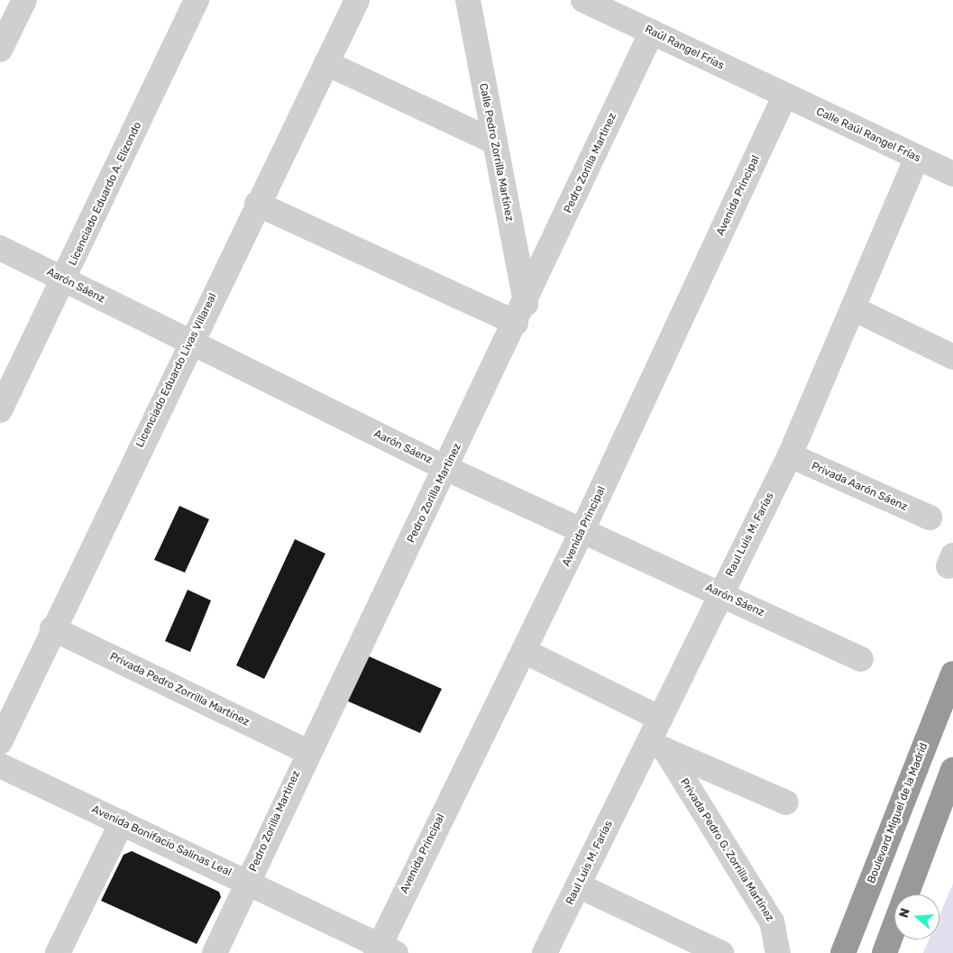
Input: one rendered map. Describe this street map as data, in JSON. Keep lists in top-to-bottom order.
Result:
{
  "streets": {
    "highway": ["Boulevard Miguel de la Madrid"],
    "street": [
      "Raúl Rangel Frías",
      "Calle Raúl Rangel Frías",
      "Calle Pedro Zorrilla Martínez",
      "Pedro Zorilla Martinez",
      "Licenciado Eduardo A. Elizondo",
      "Avenida Principal",
      "Aarón Sáenz",
      "Licenciado Eduardo Livas Villareal",
      "Privada Aarón Sáenz",
      "Raul Luis M. Farías",
      "Privada Pedro Zorrilla Martínez",
      "Avenida Bonifacio Salinas Leal",
      "Privada Pedro G. Zorrilla Martínez"
    ]
  },
  "crossings": [
    ["Raúl Rangel Frías", "Calle Raúl Rangel Frías"],
    ["Raúl Rangel Frías", "Pedro Zorilla Martinez"],
    ["Raúl Rangel Frías", "Avenida Principal"],
    ["Calle Raúl Rangel Frías", "Avenida Principal"],
    ["Calle Raúl Rangel Frías", "Raul Luis M. Farías"],
    ["Calle Pedro Zorrilla Martínez", "Pedro Zorilla Martinez"],
    ["Pedro Zorilla Martinez", "Aarón Sáenz"],
    ["Pedro Zorilla Martinez", "Privada Pedro Zorrilla Martínez"],
    ["Pedro Zorilla Martinez", "Avenida Bonifacio Salinas Leal"],
    ["Licenciado Eduardo A. Elizondo", "Aarón Sáenz"],
    ["Avenida Principal", "Aarón Sáenz"],
    ["Avenida Principal", "Avenida Bonifacio Salinas Leal"],
    ["Aarón Sáenz", "Licenciado Eduardo Livas Villareal"],
    ["Aarón Sáenz", "Raul Luis M. Farías"],
    ["Licenciado Eduardo Livas Villareal", "Privada Pedro Zorrilla Martínez"],
    ["Privada Aarón Sáenz", "Raul Luis M. Farías"],
    ["Raul Luis M. Farías", "Privada Pedro G. Zorrilla Martínez"]
  ],
  "north": "left"
}
